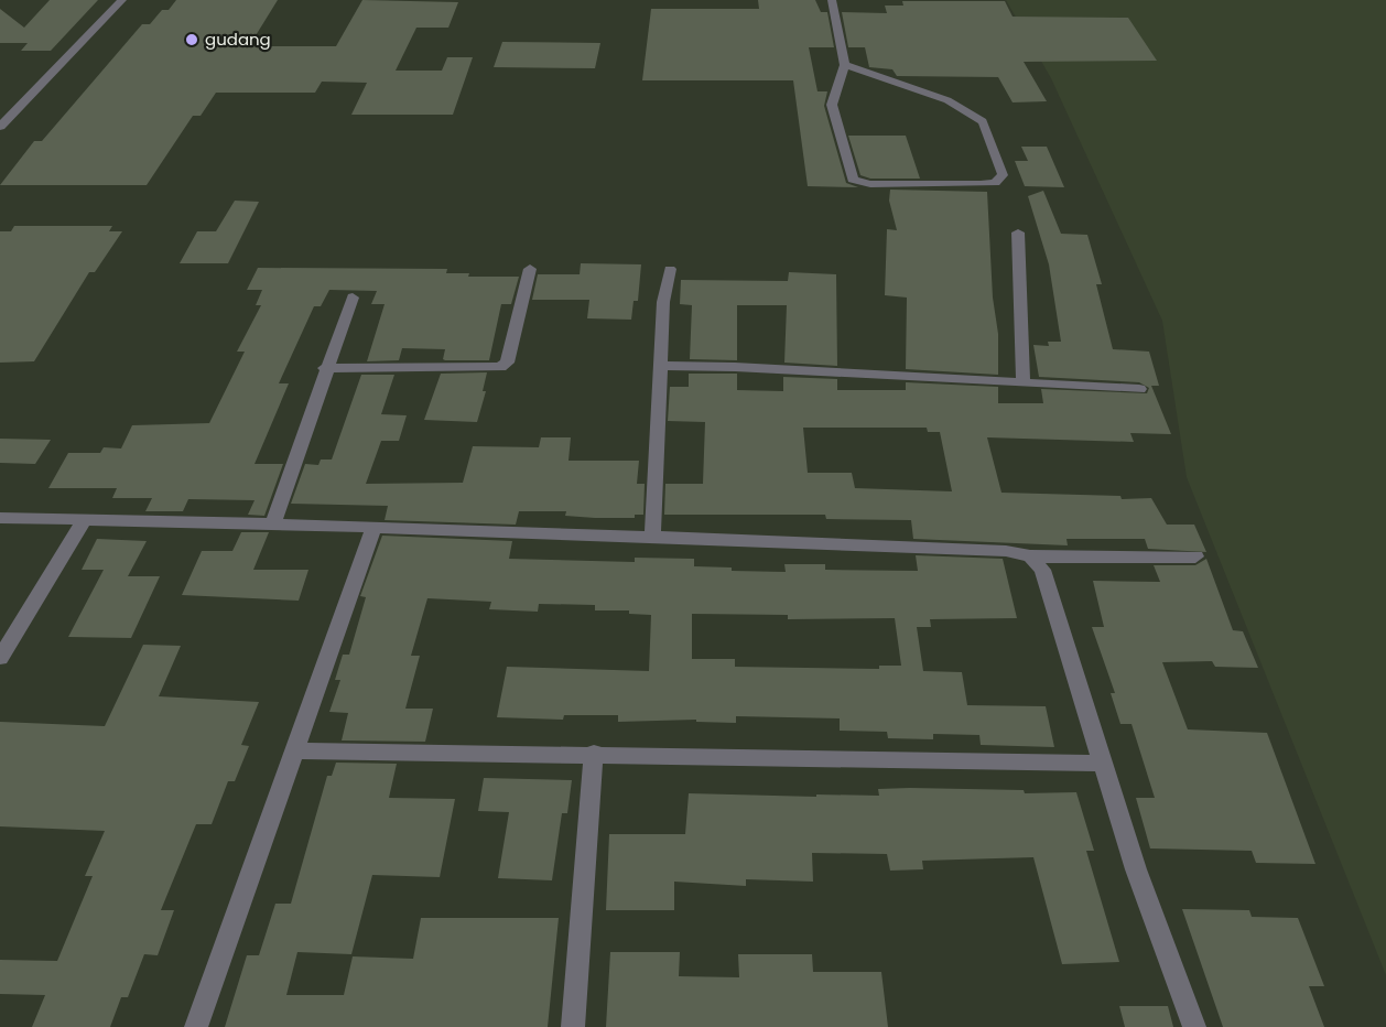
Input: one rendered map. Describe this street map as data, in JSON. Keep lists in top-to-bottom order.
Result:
{
  "places": ["gudang"]
}
